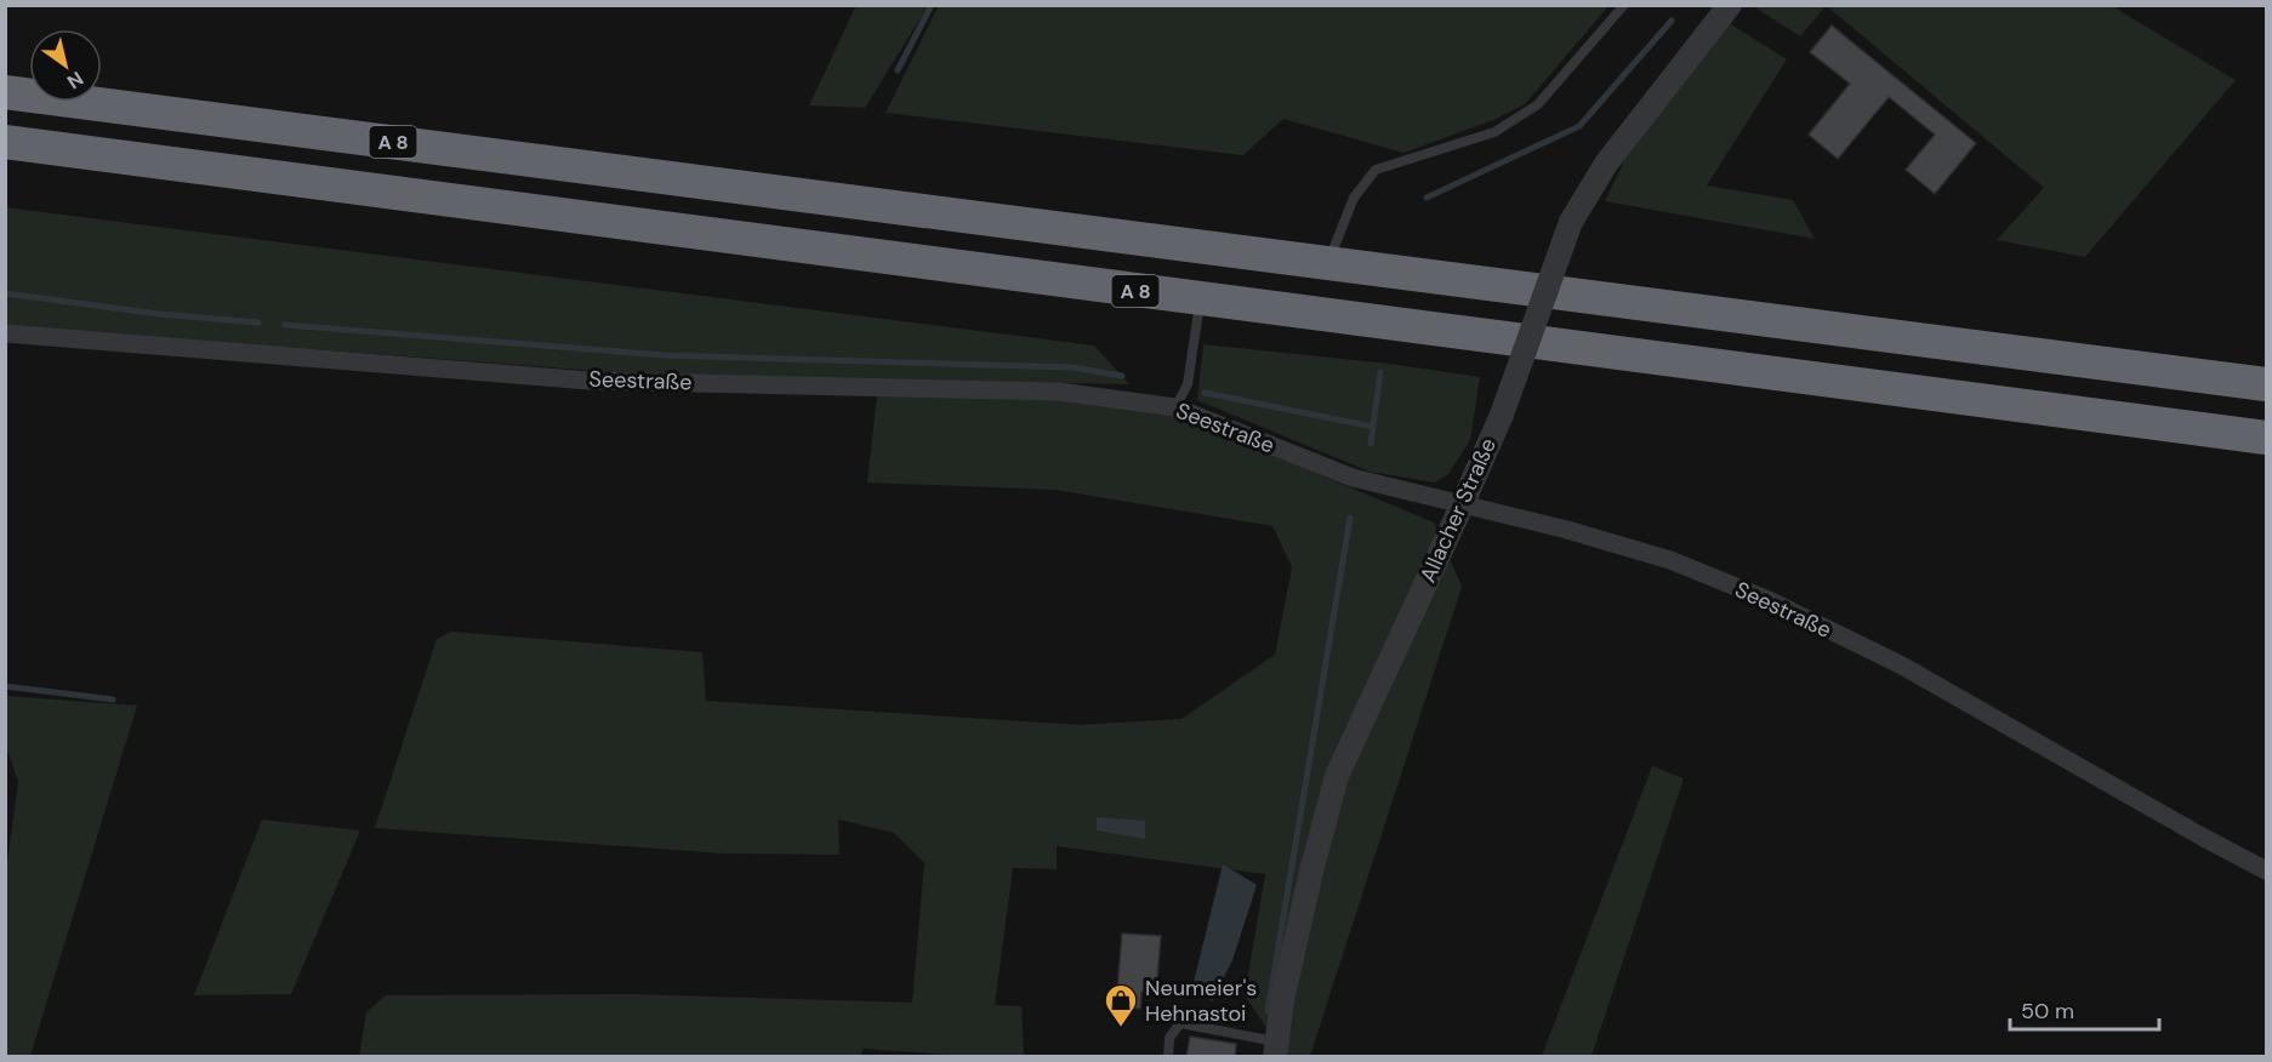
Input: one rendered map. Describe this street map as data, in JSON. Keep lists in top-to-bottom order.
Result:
{
  "streets": {
    "highway": ["A 8"],
    "street": ["Seestraße", "Allacher Straße"]
  },
  "crossings": [
    ["Seestraße", "Allacher Straße"]
  ],
  "places": {
    "shop": ["Neumeier's Hehnastoi"]
  },
  "scale_bar": "50 m",
  "north": "bottom right"
}
